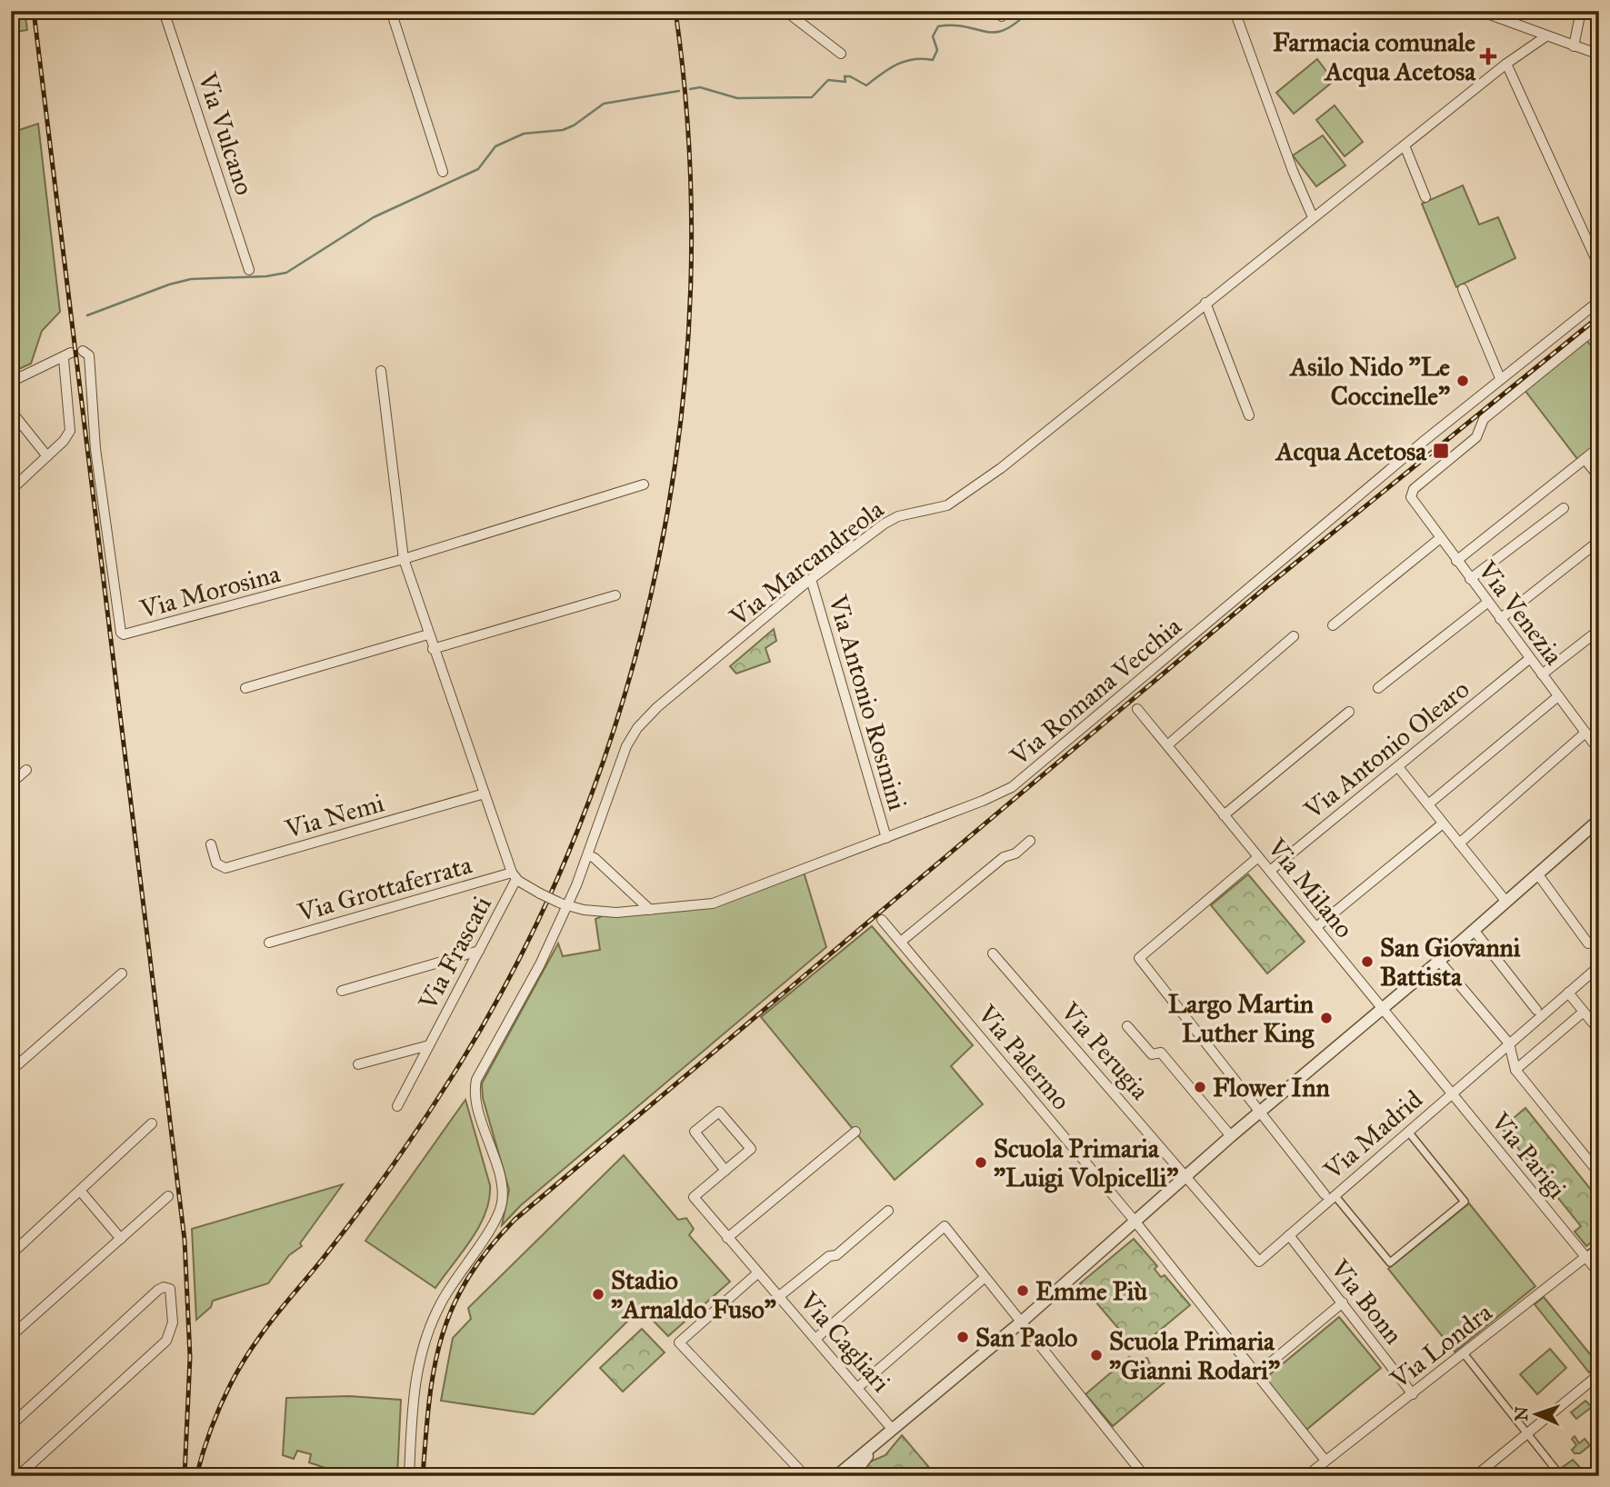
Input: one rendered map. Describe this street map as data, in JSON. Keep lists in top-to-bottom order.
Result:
{
  "streets": {
    "street": [
      "Via Vulcano",
      "Via Marcandreola",
      "Via Morosina",
      "Via Venezia",
      "Via Romana Vecchia",
      "Via Antonio Rosmini",
      "Via Antonio Olearo",
      "Via Nemi",
      "Via Grottaferrata",
      "Via Milano",
      "Via Frascati",
      "Via Perugia",
      "Via Palermo",
      "Via Madrid",
      "Via Parigi",
      "Via Bonn",
      "Via Cagliari",
      "Via Londra"
    ]
  },
  "crossings": [
    ["Via Marcandreola", "Via Romana Vecchia"],
    ["Via Marcandreola", "Via Antonio Rosmini"],
    ["Via Venezia", "Via Antonio Olearo"],
    ["Via Romana Vecchia", "Via Antonio Rosmini"],
    ["Via Antonio Olearo", "Via Milano"],
    ["Via Grottaferrata", "Via Frascati"],
    ["Via Milano", "Via Madrid"],
    ["Via Milano", "Via Parigi"],
    ["Via Perugia", "Via Madrid"],
    ["Via Palermo", "Via Londra"],
    ["Via Madrid", "Via Parigi"],
    ["Via Madrid", "Via Bonn"],
    ["Via Parigi", "Via Londra"],
    ["Via Bonn", "Via Londra"]
  ],
  "places": {
    "health": ["Farmacia comunale Acqua Acetosa"],
    "other": [
      "Asilo Nido \"Le Coccinelle\"",
      "San Giovanni Battista",
      "Largo Martin Luther King",
      "Flower Inn",
      "Scuola Primaria \"Luigi Volpicelli\"",
      "Emme Più",
      "Stadio \"Arnaldo Fuso\"",
      "San Paolo",
      "Scuola Primaria \"Gianni Rodari\""
    ],
    "transit": ["Acqua Acetosa"]
  },
  "north": "left"
}
